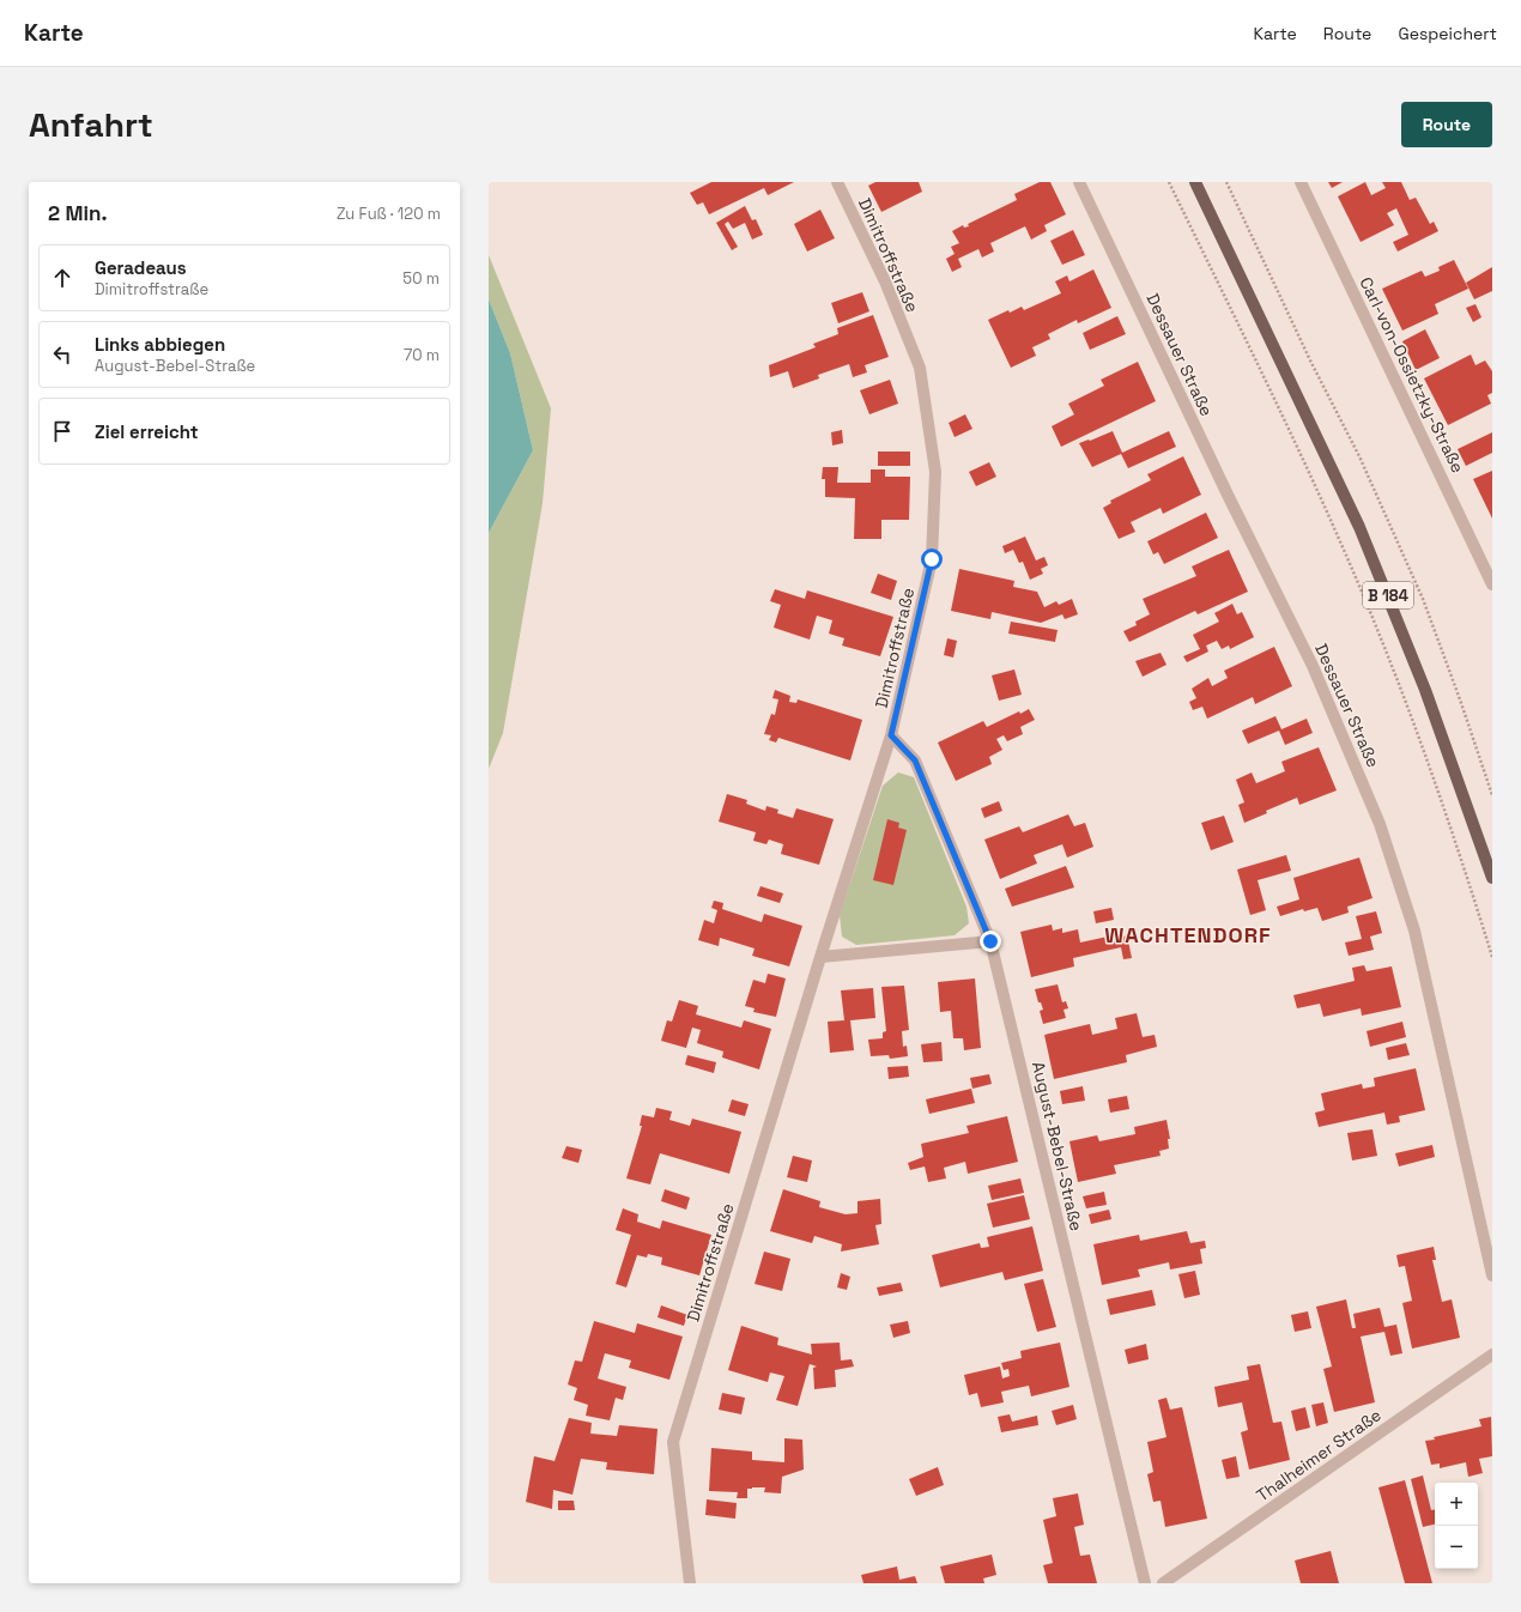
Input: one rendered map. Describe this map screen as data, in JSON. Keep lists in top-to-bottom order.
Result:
{
  "streets": {
    "main road": ["B 184"],
    "street": [
      "Dimitroffstraße",
      "Dessauer Straße",
      "Carl-von-Ossietzky-Straße",
      "August-Bebel-Straße",
      "Thalheimer Straße"
    ]
  },
  "crossings": [
    ["Dimitroffstraße", "August-Bebel-Straße"]
  ],
  "districts": ["WACHTENDORF"],
  "page": {
    "header": "Karte",
    "nav": ["Karte", "Route", "Gespeichert"],
    "buttons": "Route",
    "title": "Anfahrt",
    "heading": ["2 Min.", "Zu Fuß · 120 m"],
    "list": [
      ["Geradeaus", "Dimitroffstraße", "50 m"],
      ["Links abbiegen", "August-Bebel-Straße", "70 m"],
      "Ziel erreicht"
    ],
    "map_buttons": ["+", "−"]
  }
}
